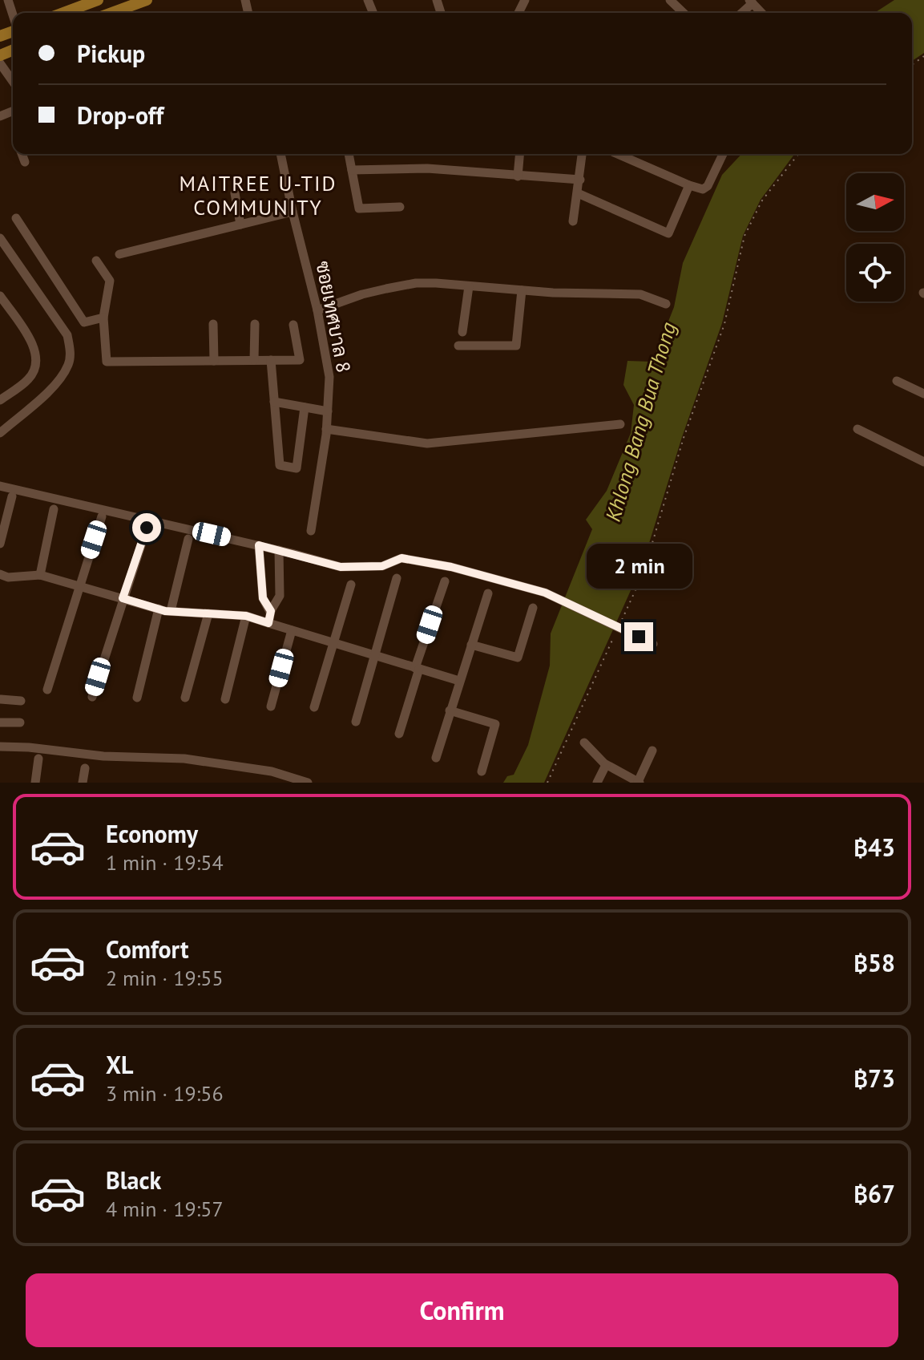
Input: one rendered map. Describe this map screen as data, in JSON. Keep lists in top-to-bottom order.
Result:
{
  "streets": {
    "street": ["ซอยเทศบาล 8"]
  },
  "districts": ["MAITREE U-TID COMMUNITY"],
  "water": ["Khlong Bang Bua Thong"],
  "north": "right",
  "page": {
    "banner": ["Pickup", "Drop-off"],
    "bubble": "2 min",
    "list": [
      {
        "name": "Economy",
        "note": "1 min · 19:54",
        "value": "฿43"
      },
      {
        "name": "Comfort",
        "note": "2 min · 19:55",
        "value": "฿58"
      },
      {
        "name": "XL",
        "note": "3 min · 19:56",
        "value": "฿73"
      },
      {
        "name": "Black",
        "note": "4 min · 19:57",
        "value": "฿67"
      }
    ],
    "buttons": "Confirm"
  }
}
